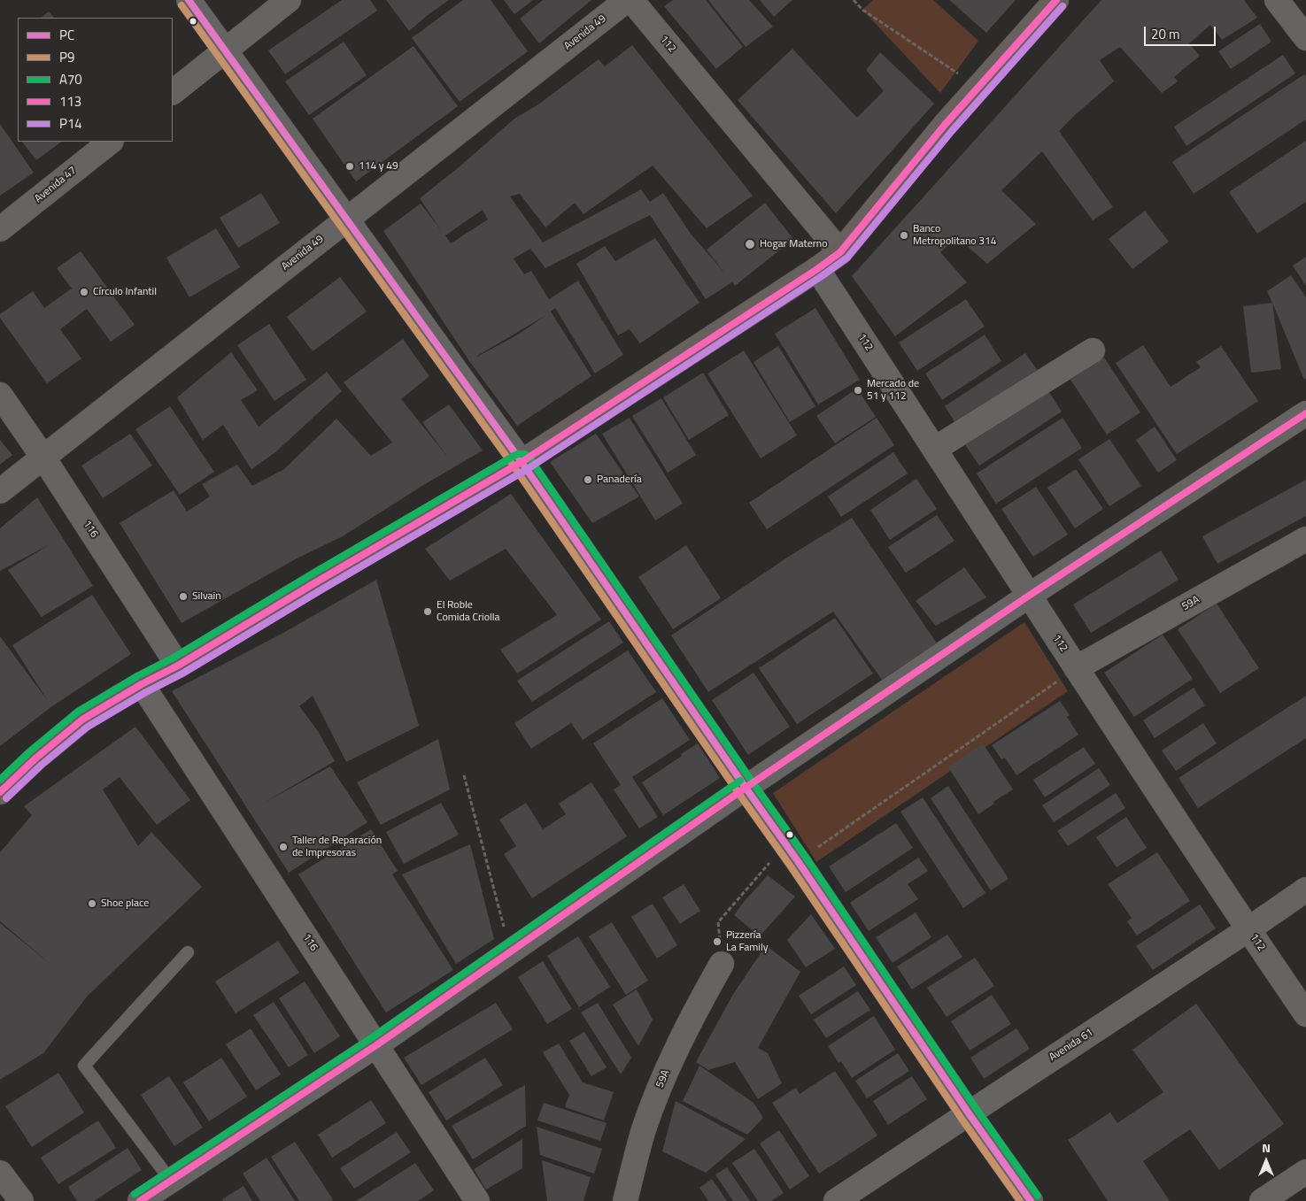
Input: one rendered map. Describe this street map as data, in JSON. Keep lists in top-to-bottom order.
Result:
{
  "streets": {
    "street": [
      "Avenida 49",
      "112",
      "Avenida 47",
      "116",
      "59A",
      "Avenida 61"
    ]
  },
  "crossings": [
    ["Avenida 49", "116"],
    ["112", "59A"],
    ["112", "Avenida 61"]
  ],
  "places": [
    "114 y 49",
    "Banco Metropolitano 314",
    "Hogar Materno",
    "Círculo Infantil",
    "Mercado de 51 y 112",
    "Panadería",
    "Silvain",
    "El Roble Comida Criolla",
    "Taller de Reparación de Impresoras",
    "Shoe place",
    "Pizzería La Family"
  ],
  "lines": [
    "transit line PC",
    "transit line 113",
    "transit line P9",
    "transit line P14",
    "transit line A70"
  ],
  "legend": [
    "PC",
    "P9",
    "A70",
    "113",
    "P14"
  ],
  "scale_bar": "20 m",
  "north": "top"
}
